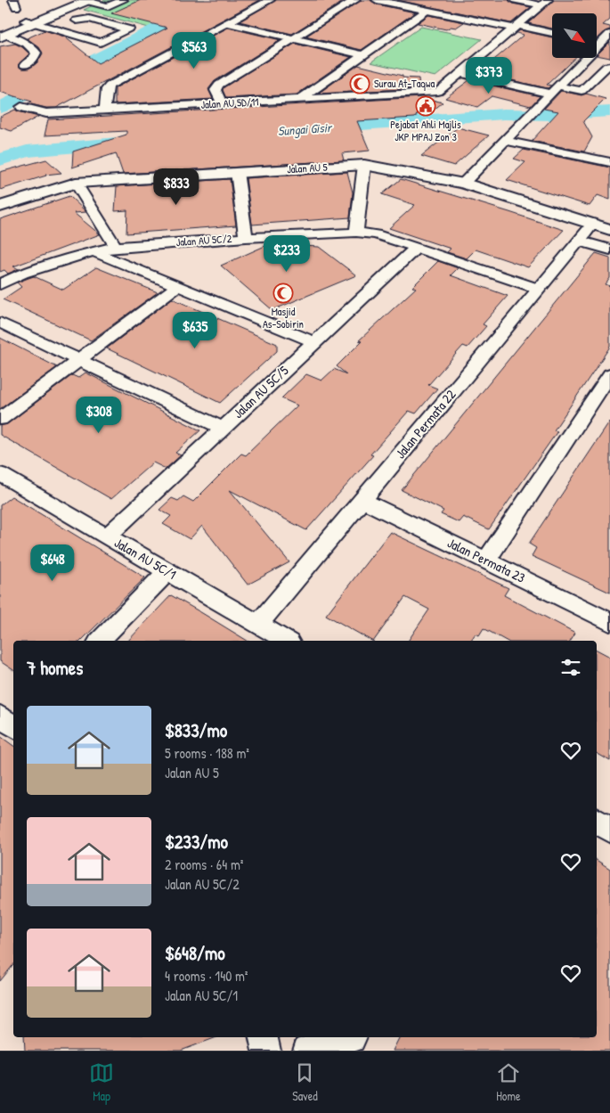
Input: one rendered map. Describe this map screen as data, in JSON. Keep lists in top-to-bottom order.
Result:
{
  "streets": {
    "main road": ["Jalan AU 5"],
    "street": [
      "Jalan AU 5D/11",
      "Jalan AU 5C/2",
      "Jalan AU 5C/5",
      "Jalan Permata 22",
      "Jalan AU 5C/1",
      "Jalan Permata 23"
    ]
  },
  "crossings": [
    ["Jalan AU 5", "Jalan Permata 22"],
    ["Jalan AU 5C/2", "Jalan AU 5C/5"],
    ["Jalan AU 5C/2", "Jalan Permata 22"],
    ["Jalan AU 5C/5", "Jalan AU 5C/1"],
    ["Jalan Permata 22", "Jalan AU 5C/1"],
    ["Jalan Permata 22", "Jalan Permata 23"]
  ],
  "water": ["Sungai Gisir"],
  "places": {
    "mosque": ["Surau At-Taqwa", "Masjid As-Sobirin"],
    "public building": ["Pejabat Ahli Majlis JKP MPAJ Zon 3"]
  },
  "north": "bottom right",
  "page": {
    "price": [
      "$563",
      "$373",
      "$833",
      "$233",
      "$635",
      "$308",
      "$648"
    ],
    "heading": "7 homes",
    "list": [
      {
        "name": "$833/mo",
        "note": "5 rooms · 188 m² · Jalan AU 5"
      },
      {
        "name": "$233/mo",
        "note": "2 rooms · 64 m² · Jalan AU 5C/2"
      },
      {
        "name": "$648/mo",
        "note": "4 rooms · 140 m² · Jalan AU 5C/1"
      }
    ],
    "tabs": ["Map", "Saved", "Home"]
  }
}
